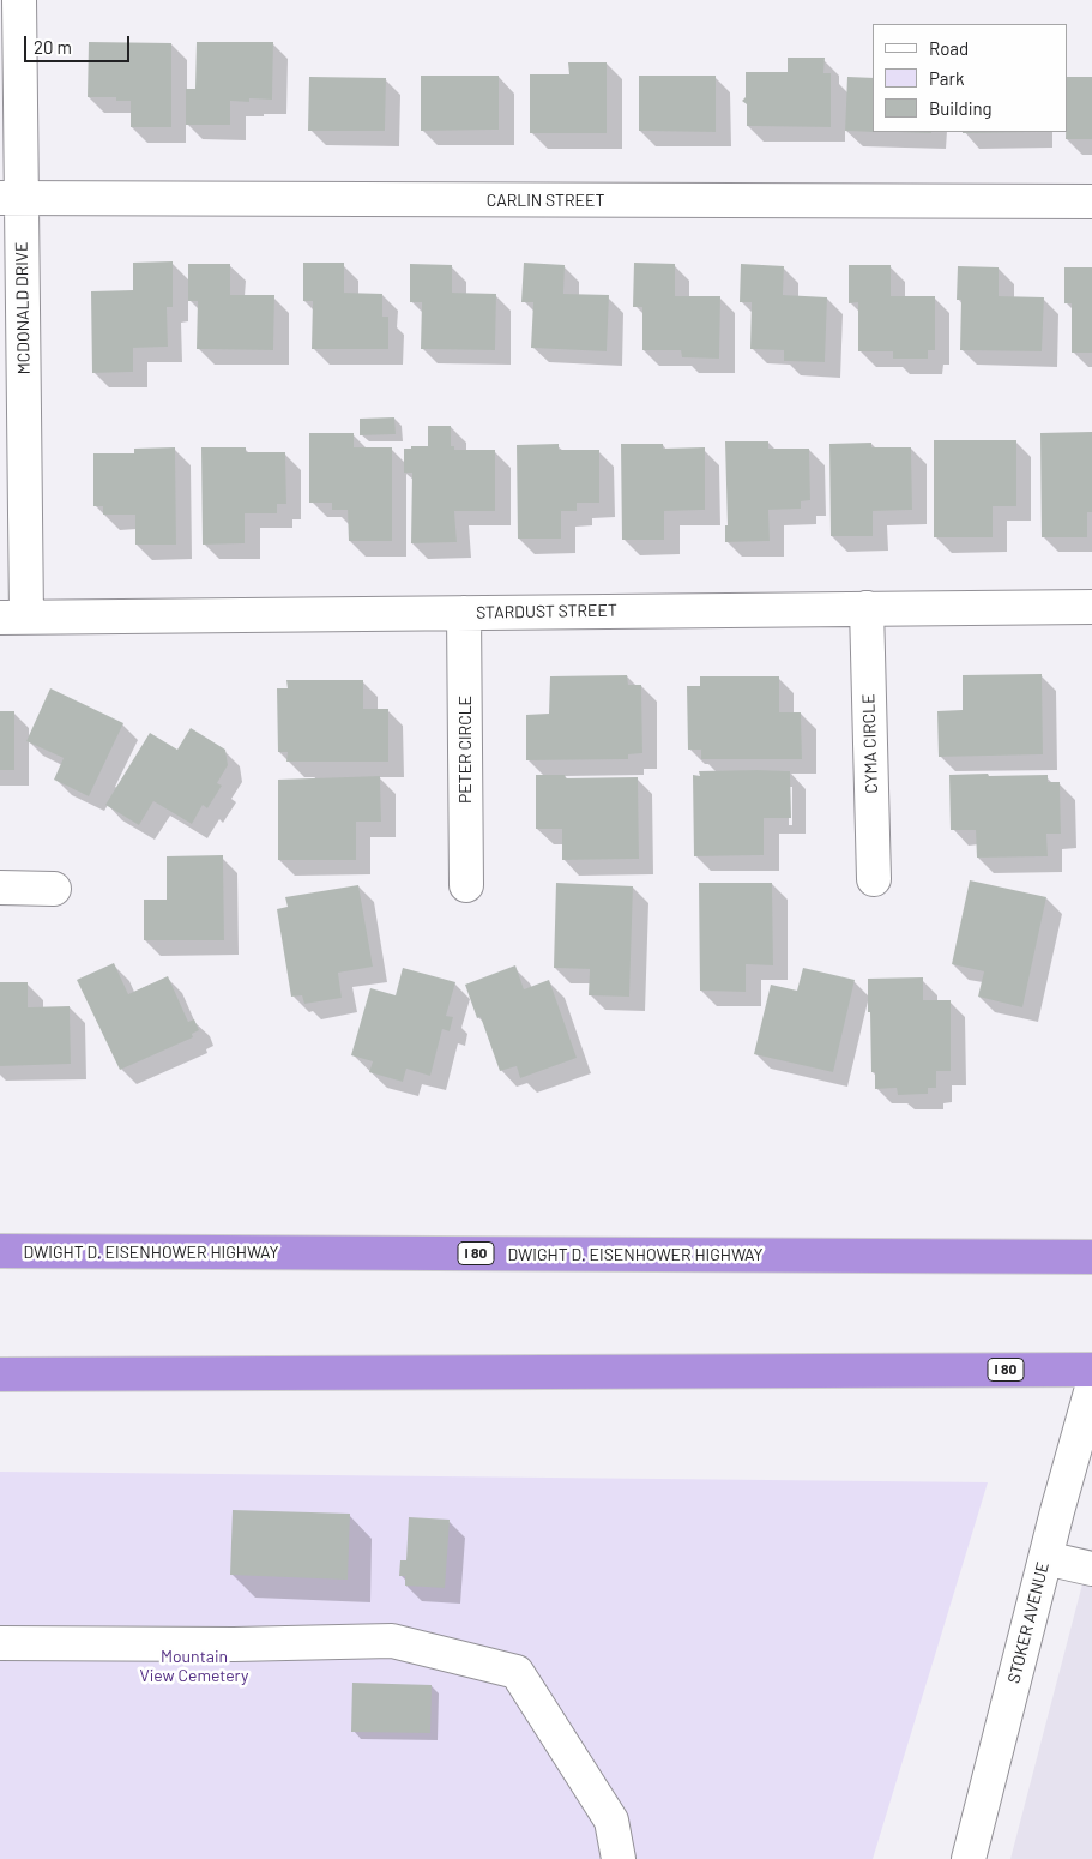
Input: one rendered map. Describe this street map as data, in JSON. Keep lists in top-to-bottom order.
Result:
{
  "streets": {
    "highway": ["DWIGHT D. EISENHOWER HIGHWAY", "I 80"],
    "street": [
      "CARLIN STREET",
      "MCDONALD DRIVE",
      "STARDUST STREET",
      "CYMA CIRCLE",
      "PETER CIRCLE",
      "STOKER AVENUE"
    ]
  },
  "crossings": [
    ["CARLIN STREET", "MCDONALD DRIVE"],
    ["MCDONALD DRIVE", "STARDUST STREET"],
    ["STARDUST STREET", "CYMA CIRCLE"],
    ["STARDUST STREET", "PETER CIRCLE"]
  ],
  "parks": ["Mountain View Cemetery"],
  "legend": ["Road", "Park", "Building"],
  "scale_bar": "20 m"
}
